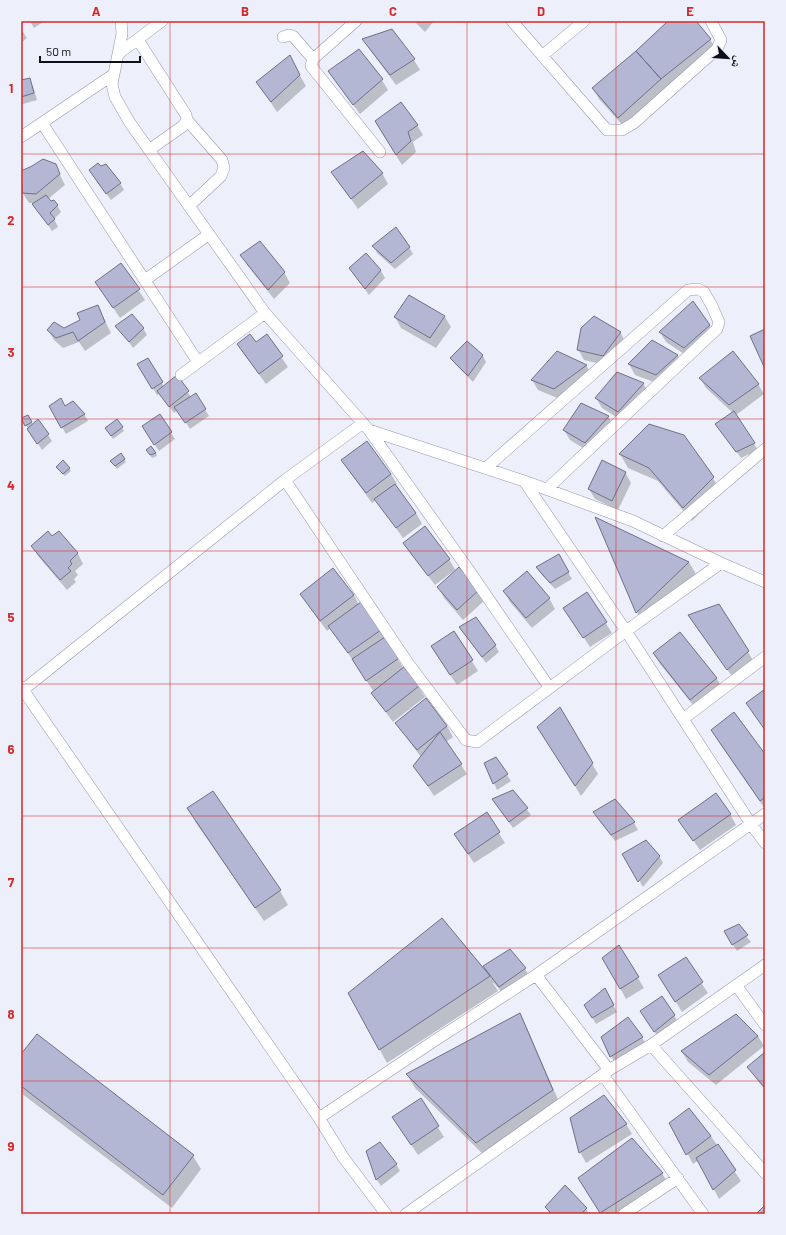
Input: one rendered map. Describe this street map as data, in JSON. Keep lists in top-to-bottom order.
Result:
{
  "scale_bar": "50 m",
  "north": "bottom right",
  "grid": {
    "columns": [
      "A",
      "B",
      "C",
      "D",
      "E"
    ],
    "rows": [
      "1",
      "2",
      "3",
      "4",
      "5",
      "6",
      "7",
      "8",
      "9"
    ]
  }
}
